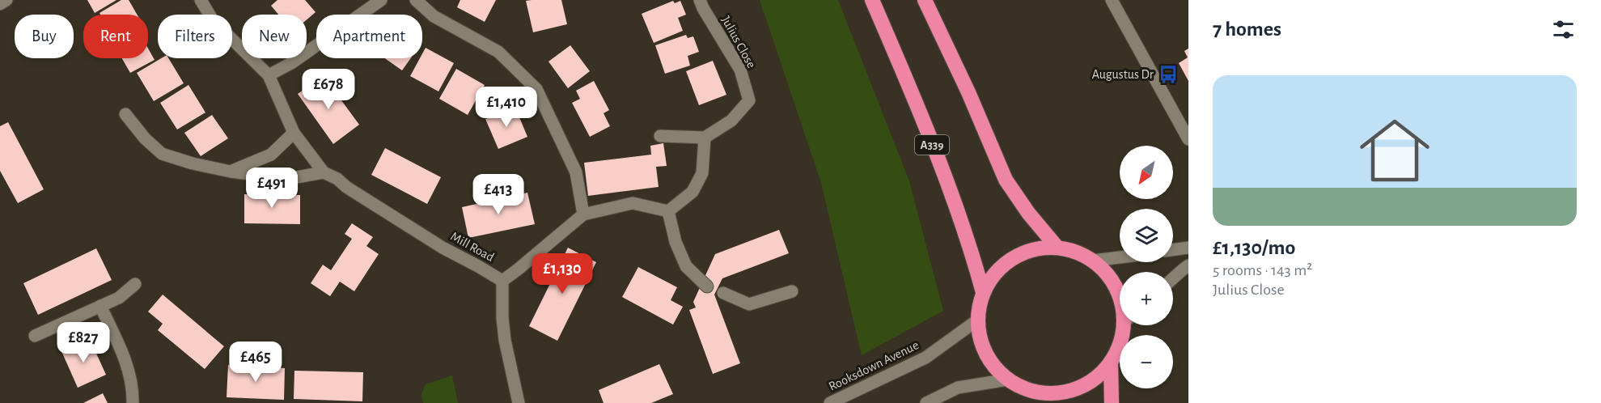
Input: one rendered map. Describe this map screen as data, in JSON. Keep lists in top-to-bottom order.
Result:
{
  "streets": {
    "highway": ["A339"],
    "street": ["Julius Close", "Mill Road", "Rooksdown Avenue"]
  },
  "places": {
    "bus stop": ["Augustus Dr"]
  },
  "north": "bottom left",
  "page": {
    "heading": "7 homes",
    "chip": [
      "Buy",
      "Rent",
      "Filters",
      "New",
      "Apartment"
    ],
    "list": [
      {
        "name": "£1,130/mo",
        "note": "5 rooms · 143 m² · Julius Close"
      }
    ],
    "price": [
      "£678",
      "£1,410",
      "£491",
      "£413",
      "£1,130",
      "£827",
      "£465"
    ],
    "map_buttons": ["+", "−"]
  }
}
